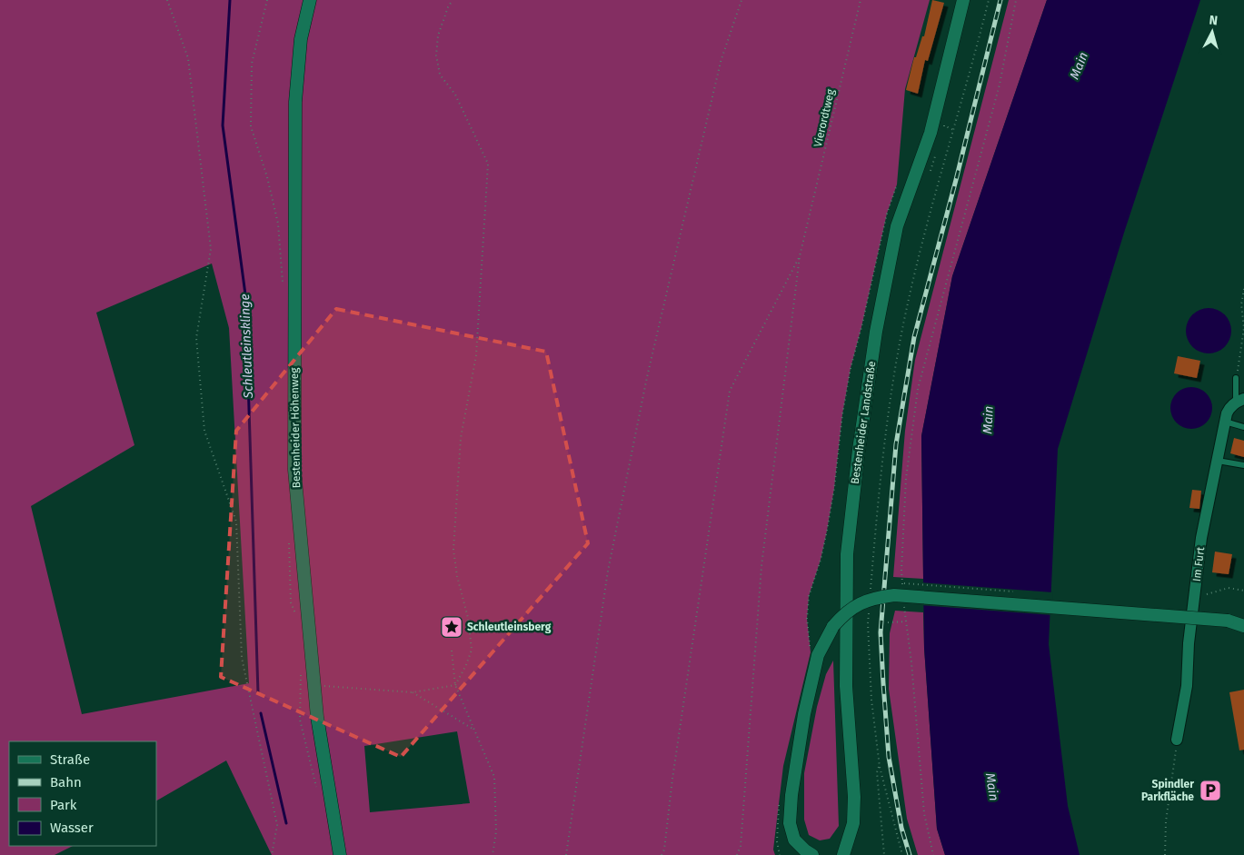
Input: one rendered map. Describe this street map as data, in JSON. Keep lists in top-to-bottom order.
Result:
{
  "streets": {
    "main road": ["Bestenheider Landstraße", "Bestenheider Höhenweg"],
    "street": ["Im Furt"],
    "path": ["Vierordtweg"]
  },
  "water": ["Main", "Schleutleinsklinge"],
  "places": {
    "place": ["Schleutleinsberg"],
    "parking": ["Spindler Parkfläche"]
  },
  "legend": [
    "Straße",
    "Bahn",
    "Park",
    "Wasser"
  ],
  "north": "top"
}
